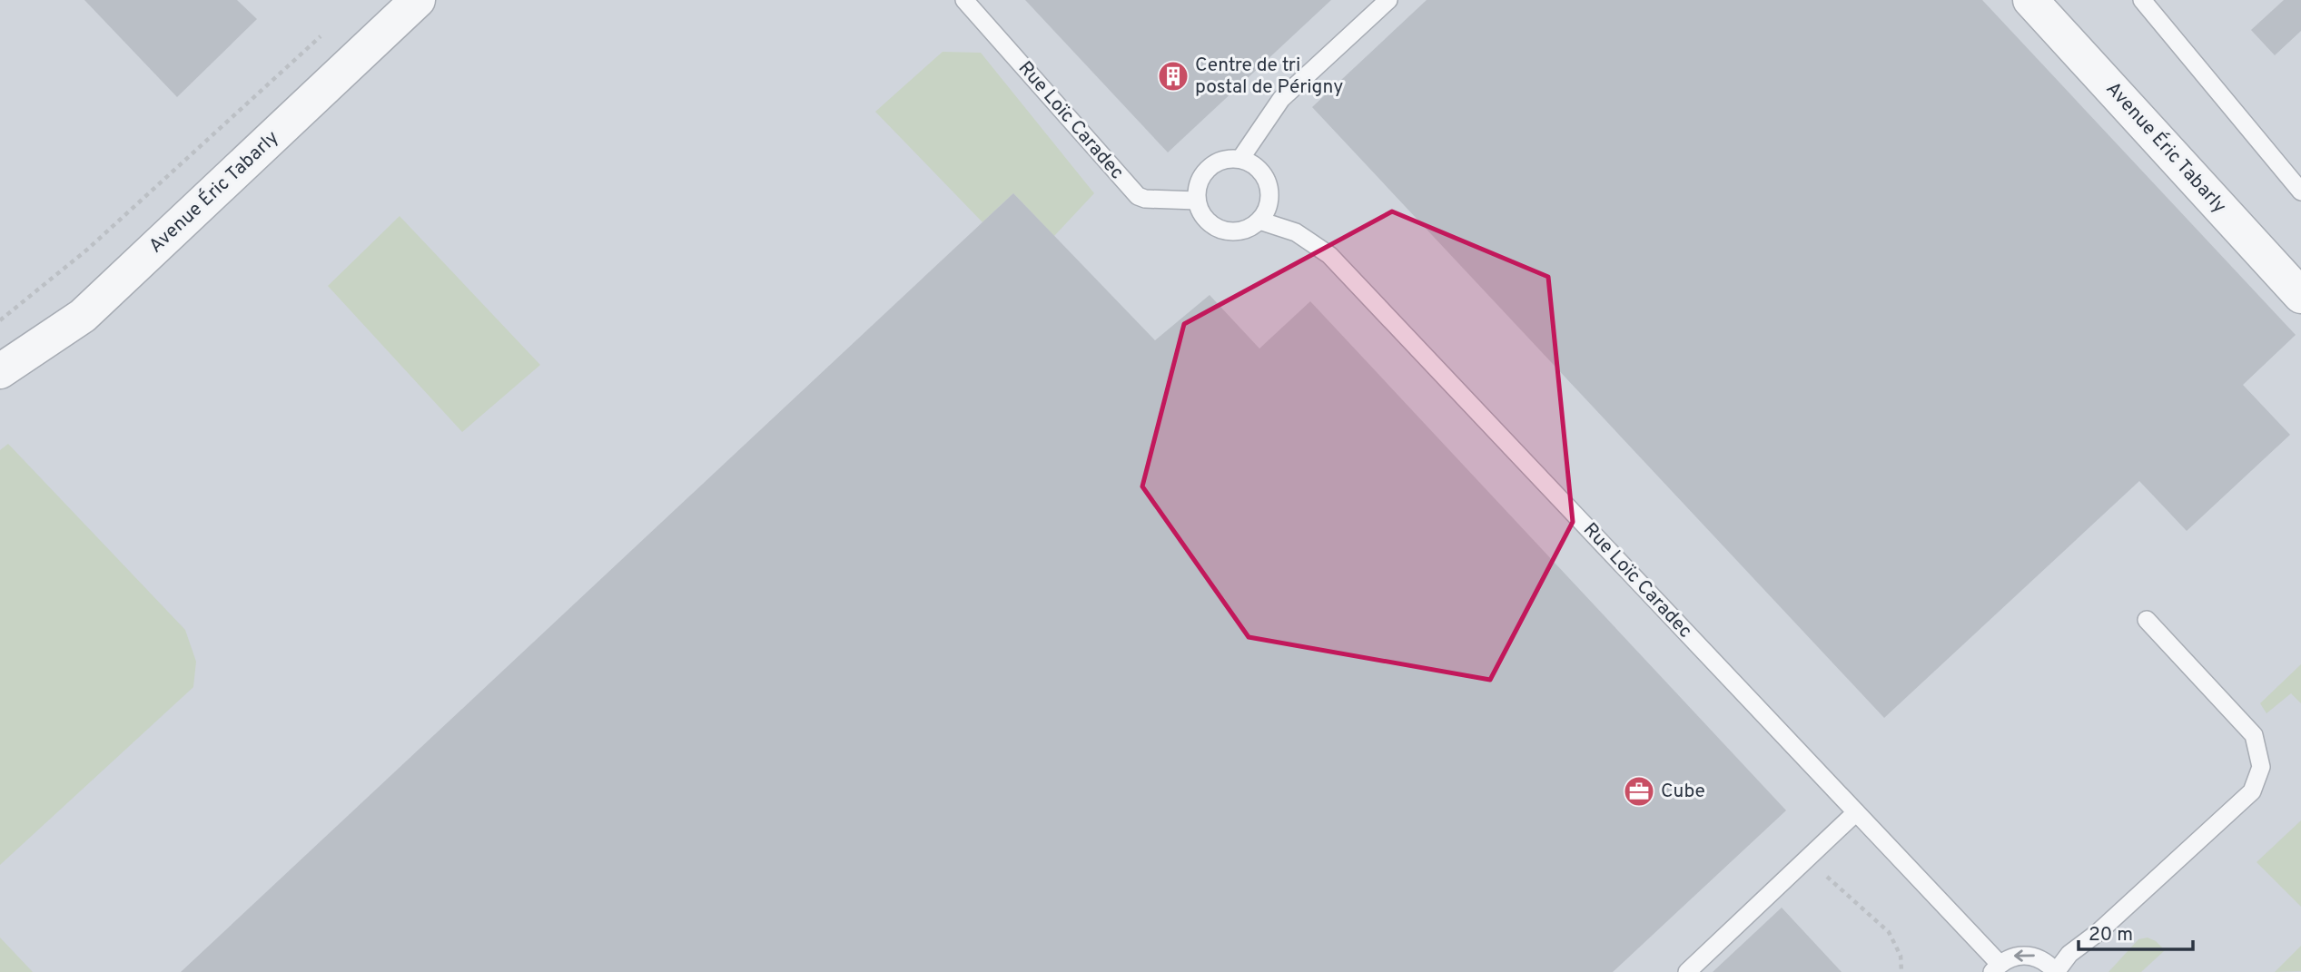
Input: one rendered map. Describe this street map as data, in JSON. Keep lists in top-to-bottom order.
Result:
{
  "streets": {
    "street": ["Avenue Éric Tabarly"],
    "lane": ["Rue Loïc Caradec"]
  },
  "places": {
    "building": ["Centre de tri postal de Périgny"],
    "office": ["Cube"]
  },
  "scale_bar": "20 m"
}
